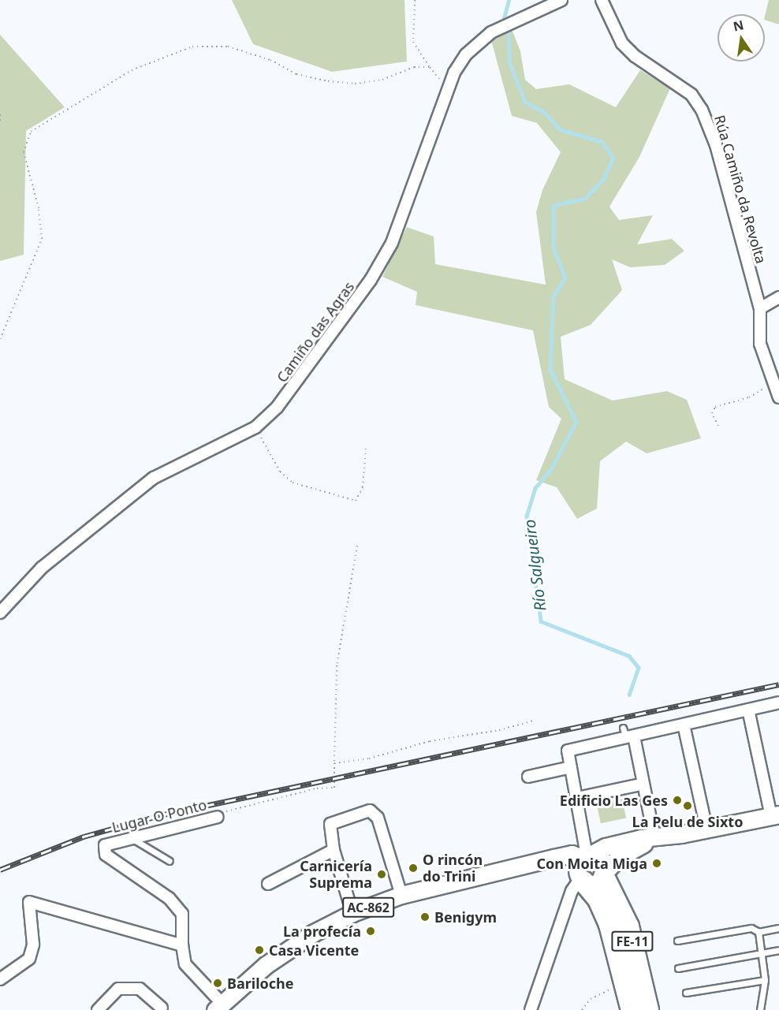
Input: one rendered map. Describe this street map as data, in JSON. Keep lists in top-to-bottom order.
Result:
{
  "streets": {
    "highway": ["FE-11"],
    "main road": ["AC-862"],
    "street": ["Rúa Camiño da Revolta", "Camiño das Agras", "Lugar O Ponto"]
  },
  "crossings": [
    ["Lugar O Ponto", "AC-862"],
    ["AC-862", "FE-11"]
  ],
  "water": ["Río Salgueiro"],
  "places": [
    "Edificio Las Ges",
    "La Pelu de Sixto",
    "Con Moita Miga",
    "O rincón do Trini",
    "Carnicería Suprema",
    "Benigym",
    "La profecía",
    "Casa Vicente",
    "Bariloche"
  ],
  "north": "top"
}
